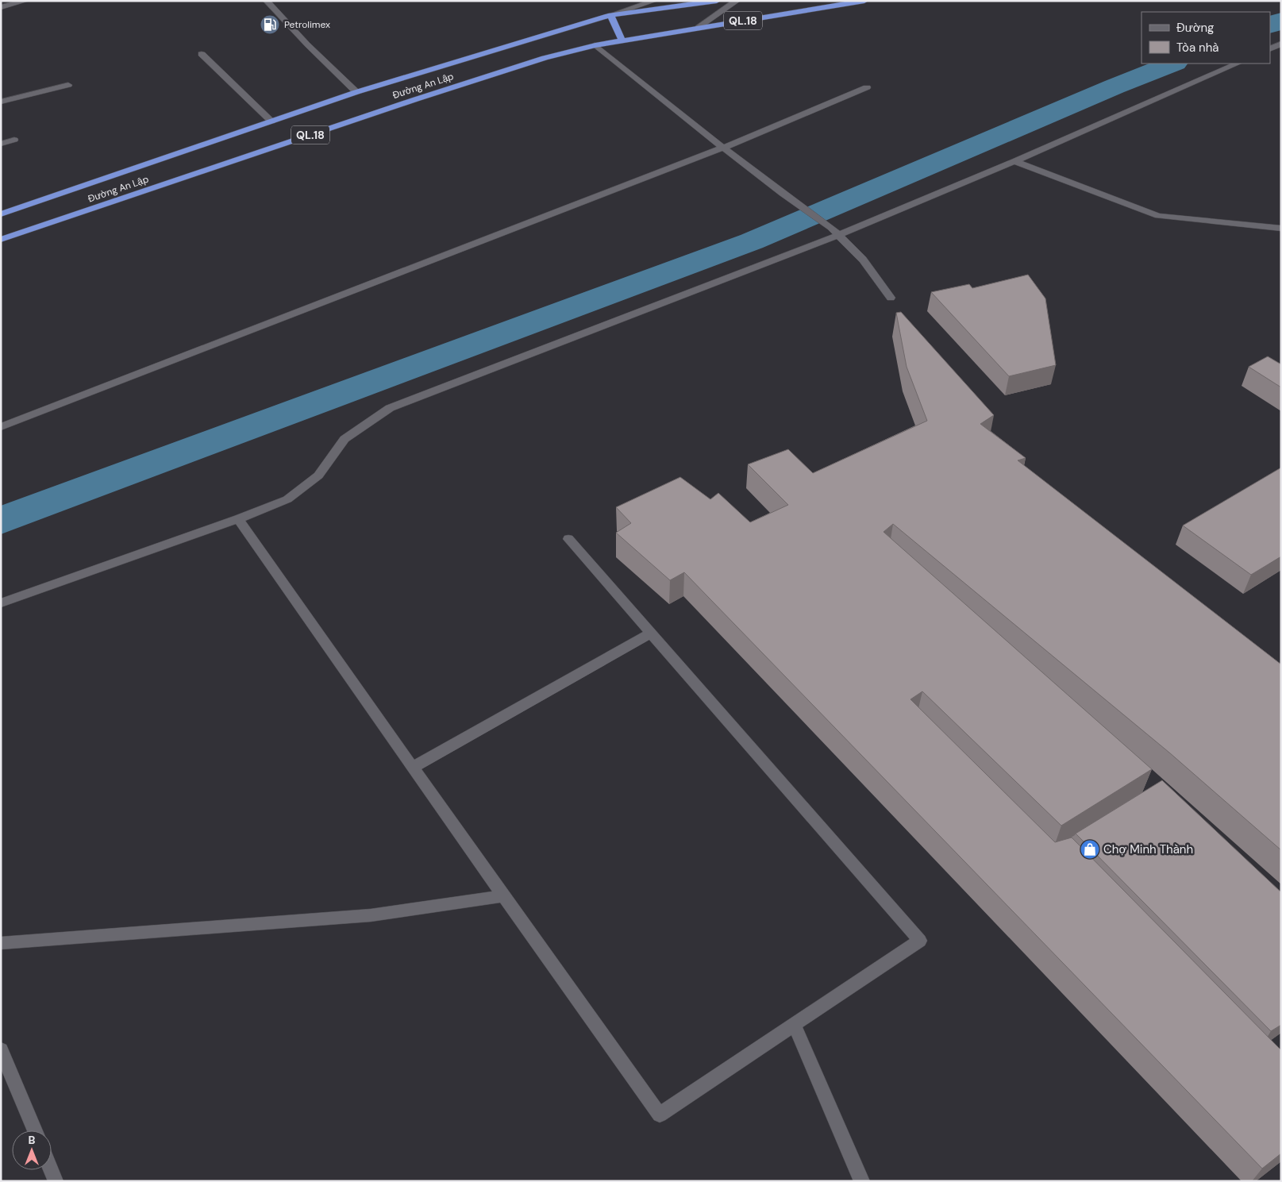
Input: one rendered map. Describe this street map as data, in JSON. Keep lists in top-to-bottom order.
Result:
{
  "streets": {
    "highway": ["QL.18", "Đường An Lập"]
  },
  "places": {
    "fuel station": ["Petrolimex"],
    "shop": ["Chợ Minh Thành"]
  },
  "legend": ["Đường", "Tòa nhà"],
  "north": "top"
}
